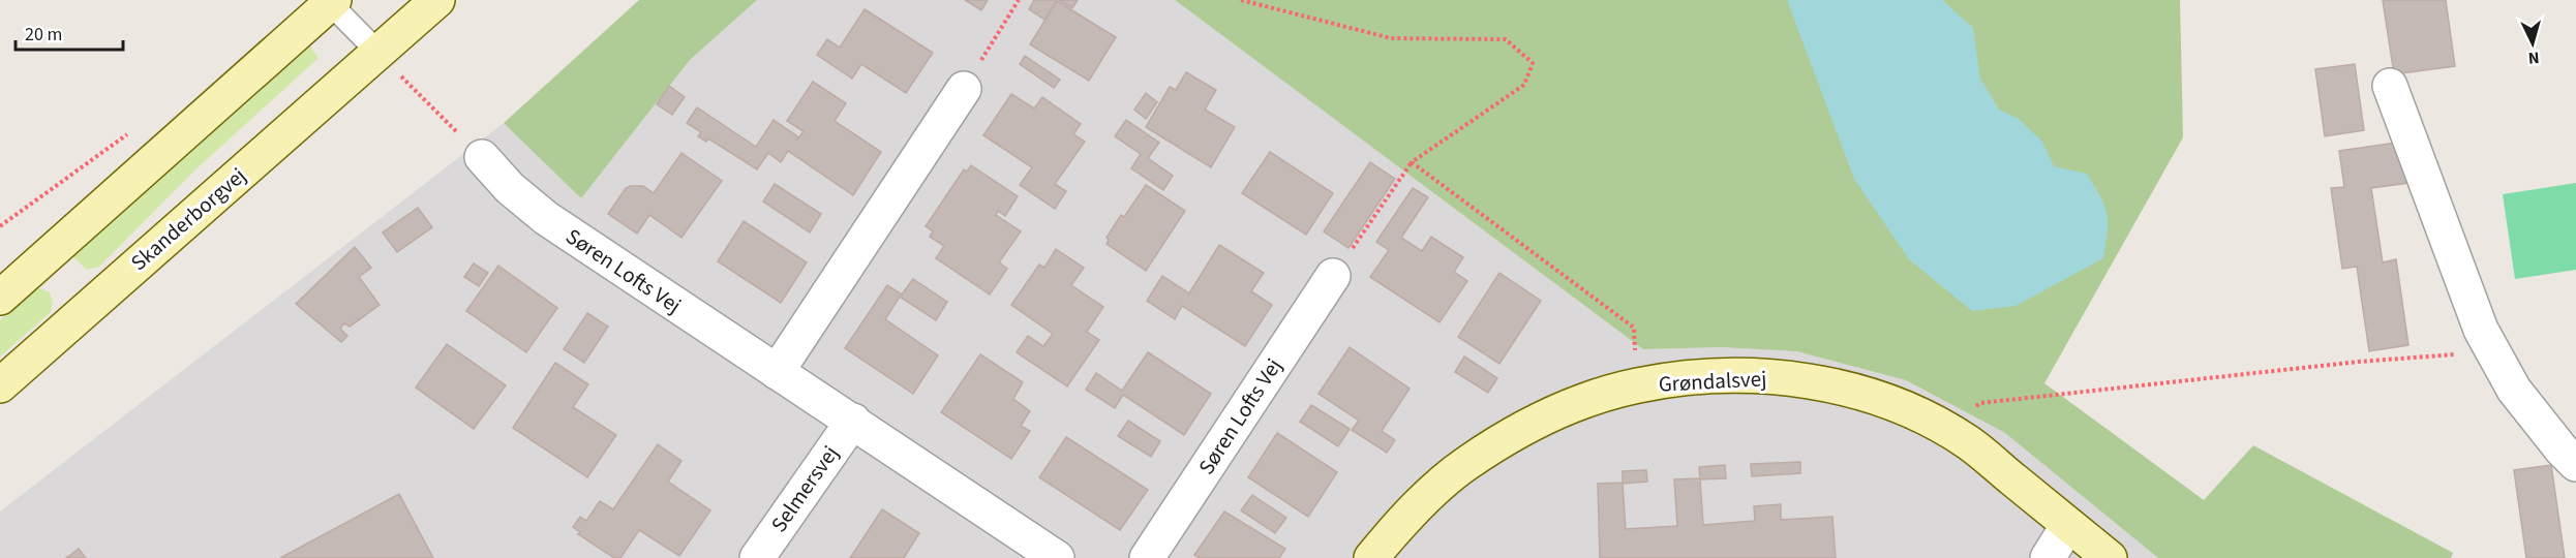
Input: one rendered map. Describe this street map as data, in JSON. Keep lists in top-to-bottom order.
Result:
{
  "streets": {
    "main road": ["Skanderborgvej", "Grøndalsvej"],
    "street": ["Søren Lofts Vej", "Selmersvej"]
  },
  "crossings": [
    ["Søren Lofts Vej", "Selmersvej"]
  ],
  "scale_bar": "20 m",
  "north": "bottom"
}
